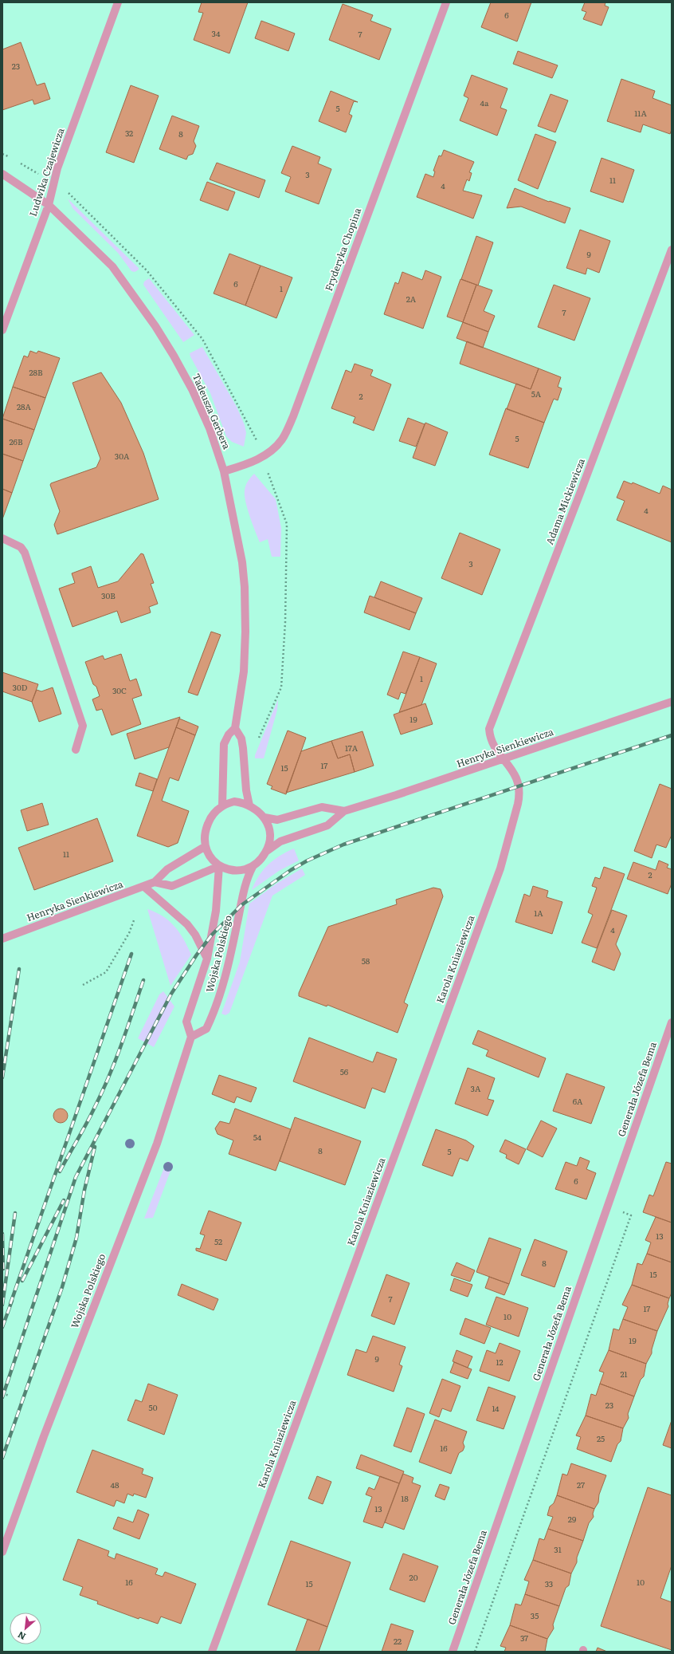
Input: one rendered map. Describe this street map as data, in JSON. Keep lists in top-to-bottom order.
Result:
{
  "streets": {
    "street": [
      "Ludwika Czajewicza",
      "Fryderyka Chopina",
      "Tadeusza Gerbera",
      "Adama Mickiewicza",
      "Henryka Sienkiewicza",
      "Wojska Polskiego",
      "Karola Kniaziewicza",
      "Generała Józefa Bema"
    ]
  },
  "crossings": [
    ["Ludwika Czajewicza", "Tadeusza Gerbera"],
    ["Fryderyka Chopina", "Tadeusza Gerbera"],
    ["Tadeusza Gerbera", "Henryka Sienkiewicza"],
    ["Tadeusza Gerbera", "Wojska Polskiego"],
    ["Adama Mickiewicza", "Henryka Sienkiewicza"],
    ["Adama Mickiewicza", "Karola Kniaziewicza"],
    ["Henryka Sienkiewicza", "Wojska Polskiego"],
    ["Henryka Sienkiewicza", "Karola Kniaziewicza"]
  ],
  "house_numbers": [
    "6",
    "34",
    "7",
    "23",
    "4a",
    "5",
    "11A",
    "32",
    "8",
    "3",
    "11",
    "4",
    "9",
    "6",
    "1",
    "2A",
    "7",
    "28B",
    "5A",
    "2",
    "28A",
    "5",
    "26B",
    "30A",
    "4",
    "3",
    "30B",
    "1",
    "30D",
    "30C",
    "19",
    "17A",
    "17",
    "15",
    "11",
    "2",
    "1A",
    "4",
    "58",
    "56",
    "3A",
    "6A",
    "54",
    "8",
    "5",
    "6",
    "13",
    "52",
    "8",
    "15",
    "7",
    "17",
    "10",
    "19",
    "9",
    "12",
    "21",
    "23",
    "50",
    "14",
    "25",
    "16",
    "48",
    "27",
    "18",
    "13",
    "29",
    "31",
    "20",
    "16",
    "10",
    "15",
    "33",
    "35",
    "37",
    "22"
  ],
  "north": "bottom left"
}
